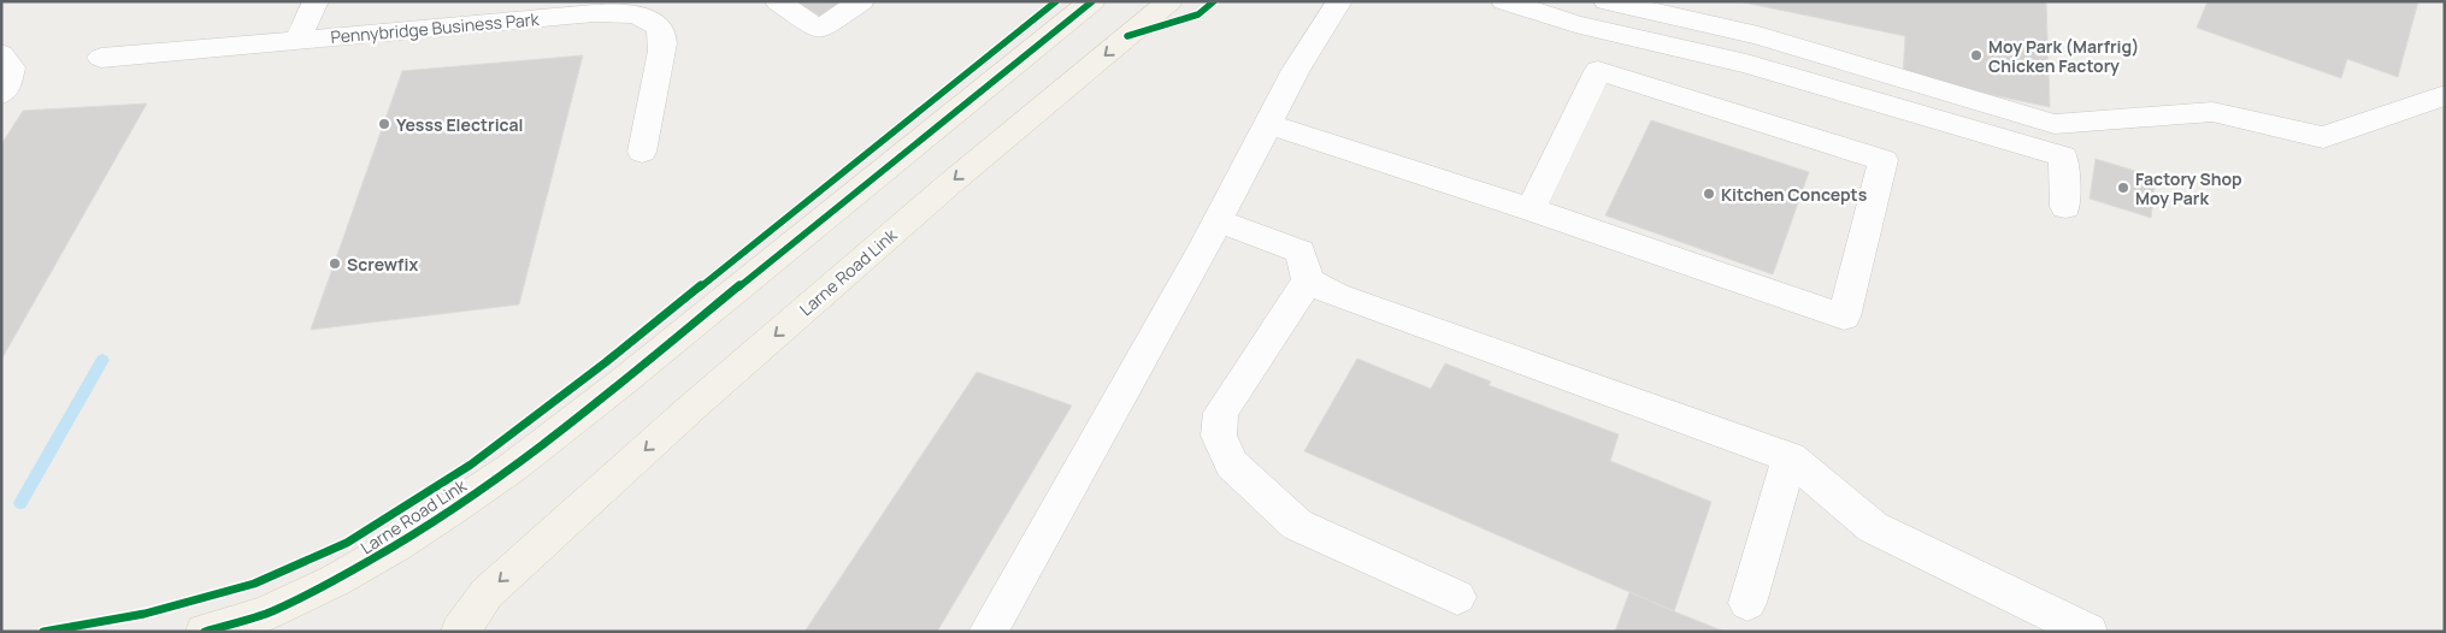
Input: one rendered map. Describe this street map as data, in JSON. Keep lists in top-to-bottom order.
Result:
{
  "streets": {
    "main road": ["Larne Road Link"],
    "street": ["Pennybridge Business Park"]
  },
  "places": [
    "Moy Park (Marfrig) Chicken Factory",
    "Yesss Electrical",
    "Factory Shop Moy Park",
    "Kitchen Concepts",
    "Screwfix"
  ]
}
